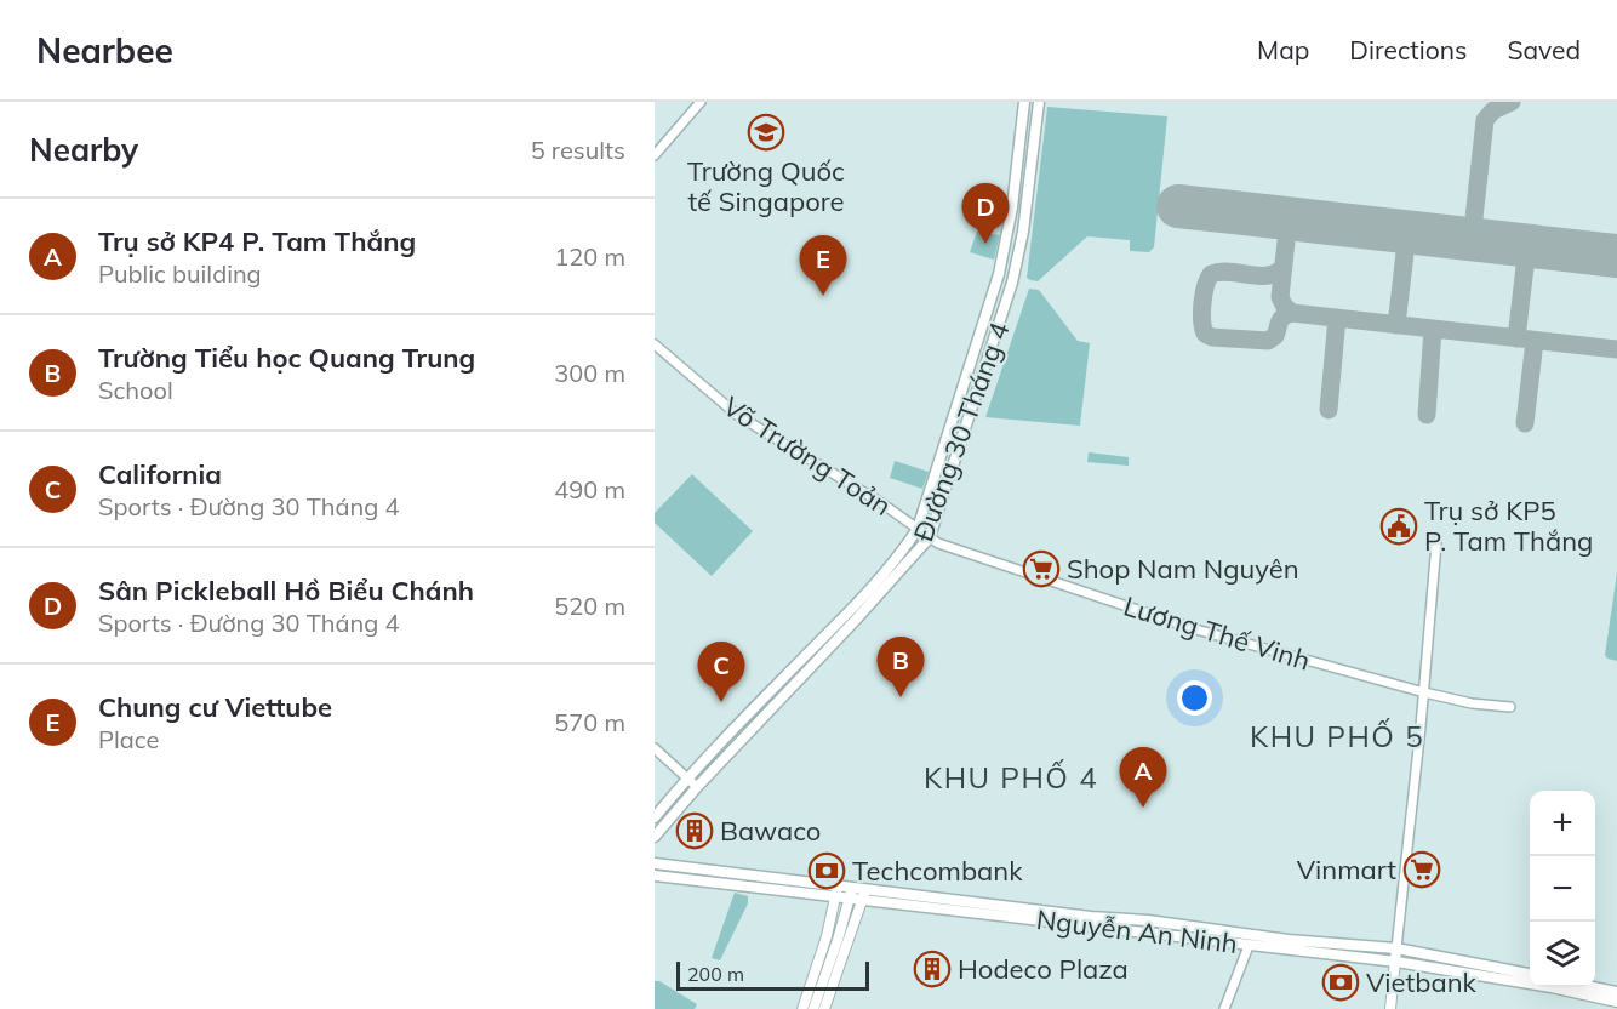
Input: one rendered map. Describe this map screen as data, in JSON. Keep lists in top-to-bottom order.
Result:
{
  "streets": {
    "main road": ["Đường 30 Tháng 4", "Nguyễn An Ninh"],
    "street": ["Võ Trường Toản", "Lương Thế Vinh"]
  },
  "crossings": [
    ["Đường 30 Tháng 4", "Võ Trường Toản"],
    ["Đường 30 Tháng 4", "Lương Thế Vinh"],
    ["Võ Trường Toản", "Lương Thế Vinh"]
  ],
  "districts": ["KHU PHỐ 5", "KHU PHỐ 4"],
  "places": {
    "school or university": ["Trường Quốc tế Singapore"],
    "public building": ["Trụ sở KP5 P. Tam Thắng"],
    "supermarket": ["Shop Nam Nguyên", "Vinmart"],
    "building": ["Bawaco", "Hodeco Plaza"],
    "bank": ["Techcombank", "Vietbank"]
  },
  "scale_bar": "200 m",
  "page": {
    "header": "Nearbee",
    "nav": ["Map", "Directions", "Saved"],
    "heading": ["Nearby", "5 results"],
    "pins": [
      "D",
      "E",
      "B",
      "C",
      "A"
    ],
    "list": [
      {
        "mark": "A",
        "name": "Trụ sở KP4 P. Tam Thắng",
        "note": "Public building",
        "value": "120 m"
      },
      {
        "mark": "B",
        "name": "Trường Tiểu học Quang Trung",
        "note": "School",
        "value": "300 m"
      },
      {
        "mark": "C",
        "name": "California",
        "note": "Sports · Đường 30 Tháng 4",
        "value": "490 m"
      },
      {
        "mark": "D",
        "name": "Sân Pickleball Hồ Biểu Chánh",
        "note": "Sports · Đường 30 Tháng 4",
        "value": "520 m"
      },
      {
        "mark": "E",
        "name": "Chung cư Viettube",
        "note": "Place",
        "value": "570 m"
      }
    ],
    "map_buttons": ["+", "−"],
    "scale": "200 m"
  }
}
